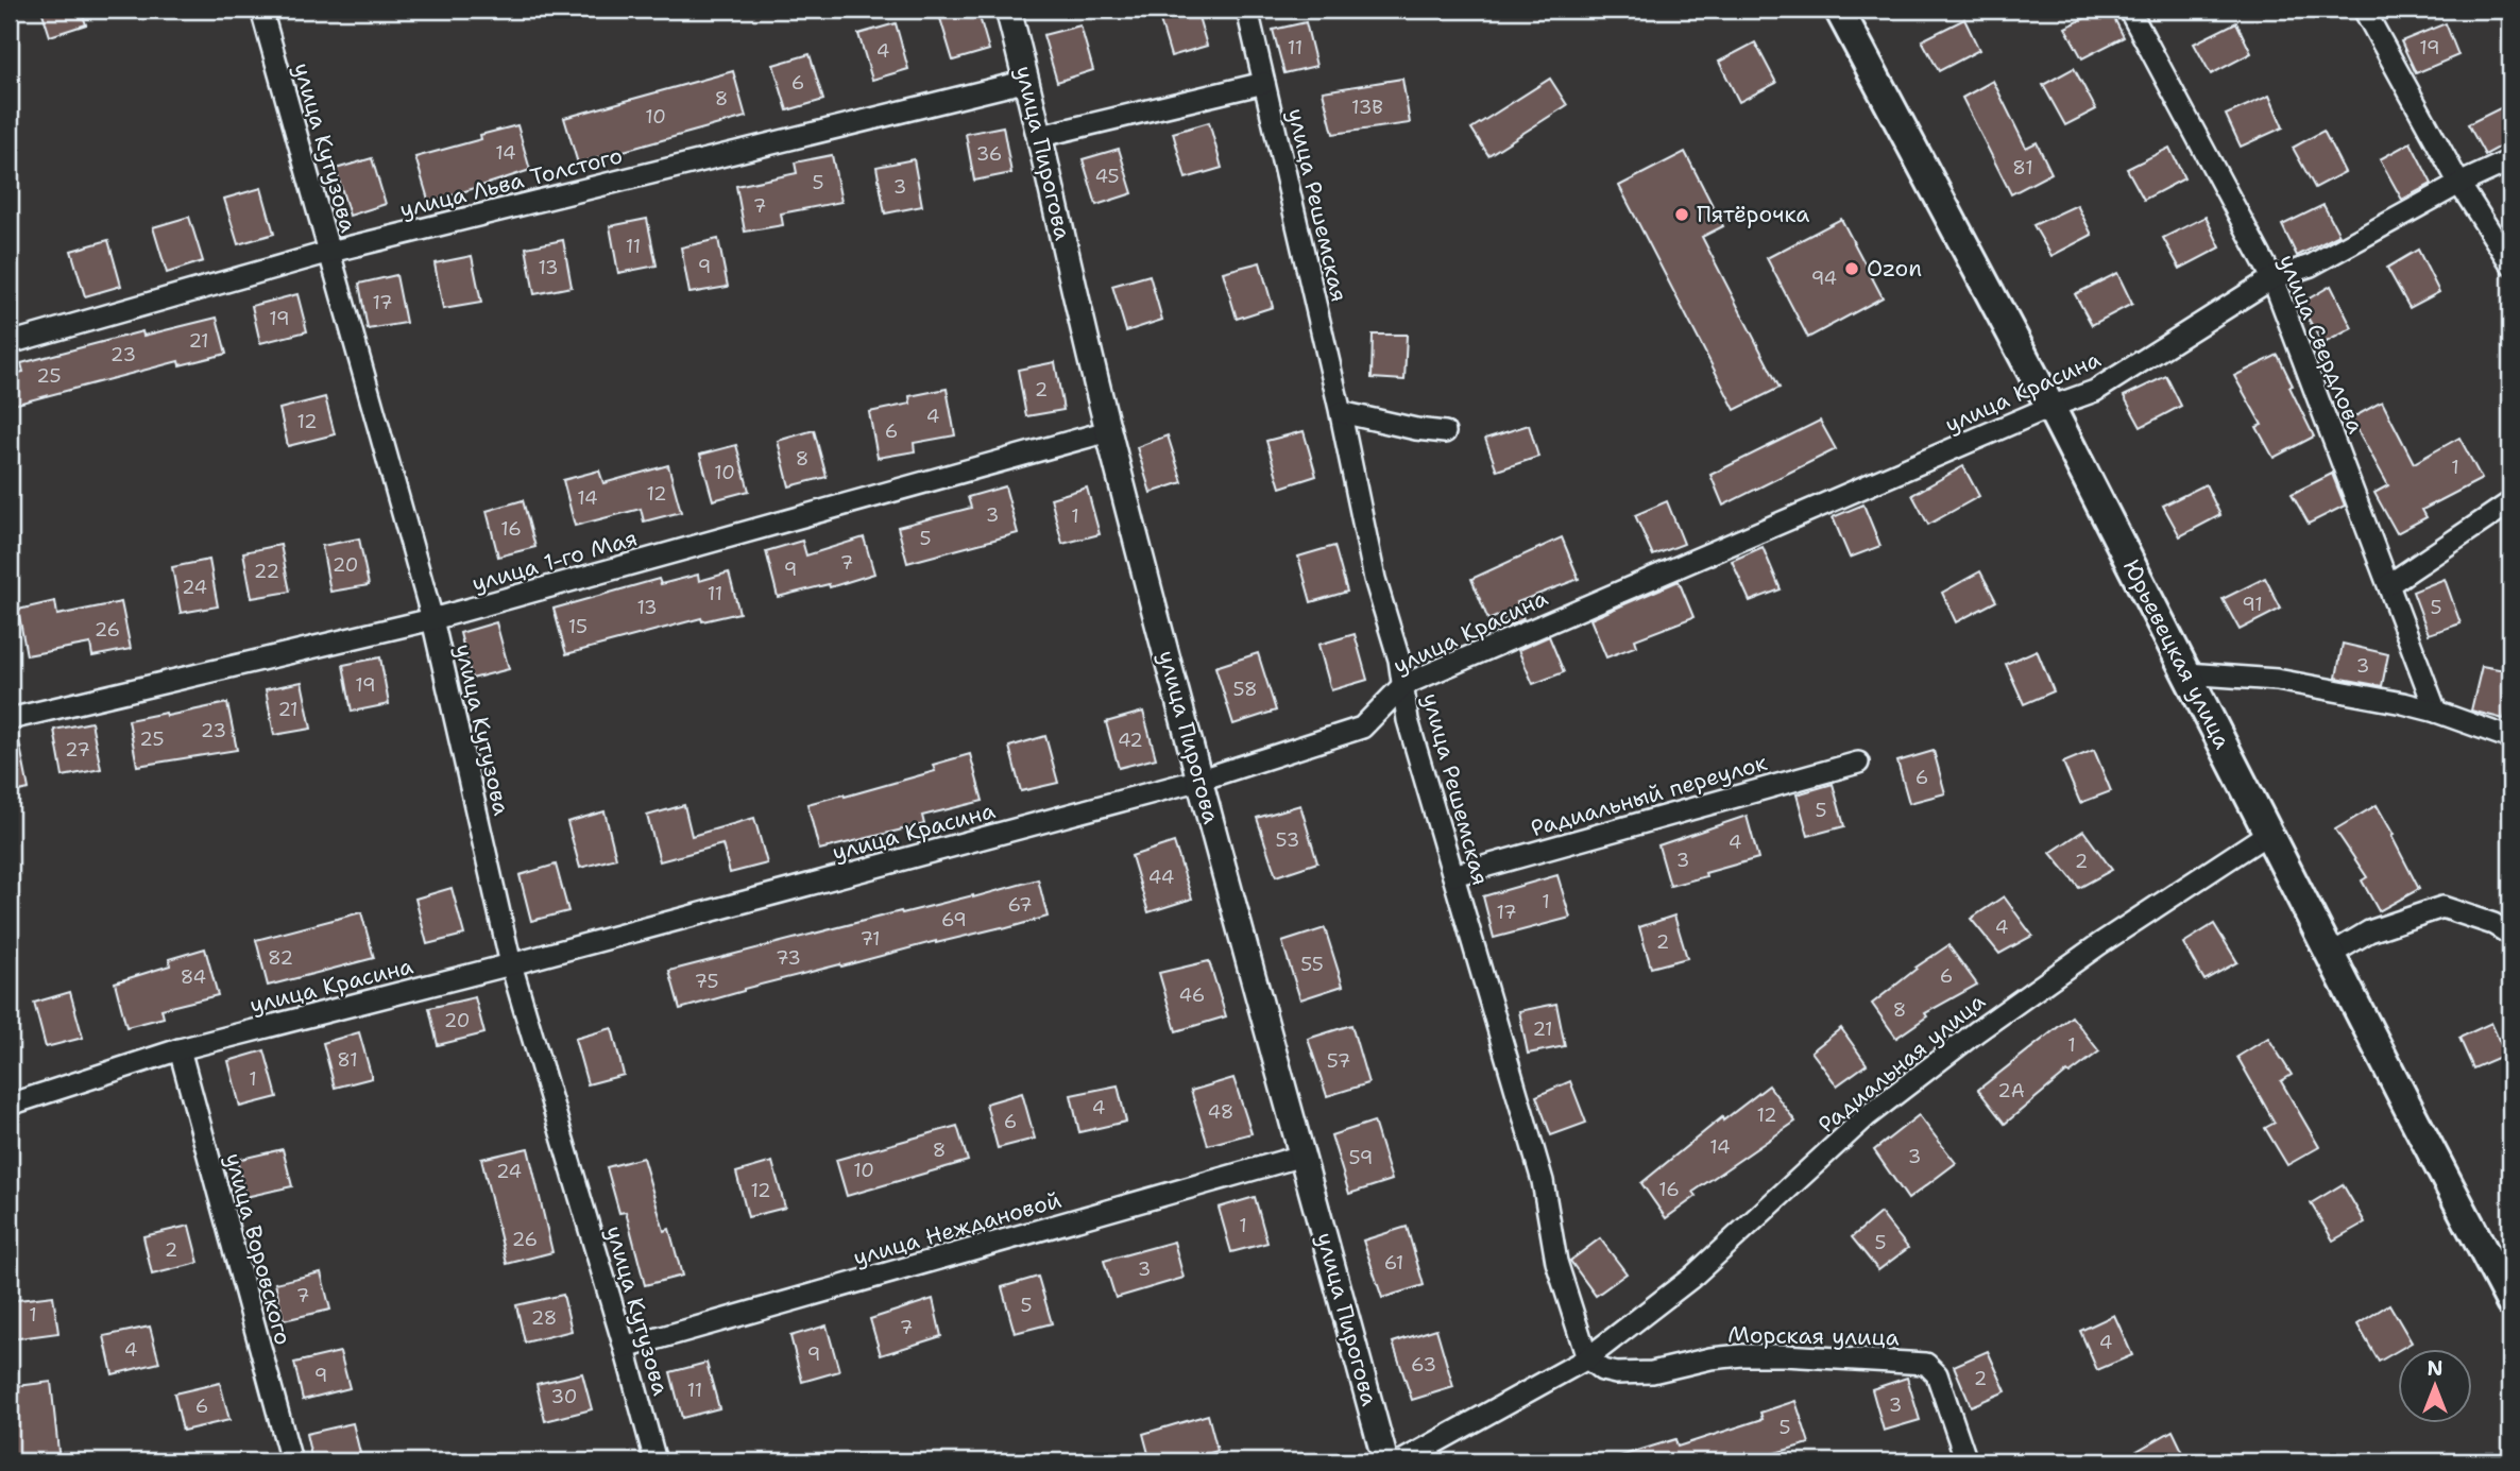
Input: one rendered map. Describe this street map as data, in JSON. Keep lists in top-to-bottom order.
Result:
{
  "streets": {
    "main road": ["Юрьевецкая улица"],
    "street": [
      "улица Кутузова",
      "улица Пирогова",
      "улица Льва Толстого",
      "улица Решемская",
      "улица Свердлова",
      "улица Красина",
      "улица 1-го Мая",
      "Радиальный переулок",
      "Радиальная улица",
      "улица Неждановой",
      "улица Воровского",
      "Морская улица"
    ]
  },
  "crossings": [
    ["улица Кутузова", "улица Льва Толстого"],
    ["улица Кутузова", "улица Красина"],
    ["улица Кутузова", "улица 1-го Мая"],
    ["улица Кутузова", "улица Неждановой"],
    ["улица Пирогова", "улица Льва Толстого"],
    ["улица Пирогова", "улица Красина"],
    ["улица Пирогова", "улица 1-го Мая"],
    ["улица Пирогова", "улица Неждановой"],
    ["улица Решемская", "улица Красина"],
    ["улица Решемская", "Радиальный переулок"],
    ["улица Решемская", "Радиальная улица"],
    ["улица Решемская", "Морская улица"],
    ["улица Свердлова", "улица Красина"],
    ["улица Красина", "Юрьевецкая улица"],
    ["улица Красина", "улица Воровского"],
    ["Юрьевецкая улица", "Радиальная улица"],
    ["Радиальная улица", "Морская улица"]
  ],
  "places": ["Пятёрочка", "Ozon"],
  "house_numbers": [
    "11",
    "19",
    "4",
    "6",
    "8",
    "13В",
    "10",
    "14",
    "36",
    "81",
    "45",
    "5",
    "3",
    "7",
    "11",
    "9",
    "13",
    "94",
    "17",
    "19",
    "21",
    "23",
    "25",
    "2",
    "4",
    "12",
    "6",
    "8",
    "1",
    "10",
    "12",
    "14",
    "3",
    "1",
    "16",
    "5",
    "7",
    "20",
    "9",
    "22",
    "24",
    "11",
    "91",
    "13",
    "5",
    "15",
    "26",
    "3",
    "19",
    "58",
    "21",
    "23",
    "25",
    "42",
    "27",
    "6",
    "5",
    "53",
    "4",
    "3",
    "2",
    "44",
    "1",
    "67",
    "17",
    "69",
    "4",
    "71",
    "2",
    "82",
    "73",
    "55",
    "6",
    "84",
    "75",
    "46",
    "8",
    "20",
    "21",
    "1",
    "81",
    "57",
    "1",
    "2А",
    "4",
    "48",
    "12",
    "6",
    "14",
    "8",
    "3",
    "59",
    "10",
    "24",
    "16",
    "12",
    "1",
    "26",
    "5",
    "2",
    "61",
    "3",
    "7",
    "5",
    "1",
    "28",
    "7",
    "4",
    "4",
    "9",
    "63",
    "9",
    "2",
    "11",
    "30",
    "3",
    "6",
    "5"
  ],
  "north": "top"
}
